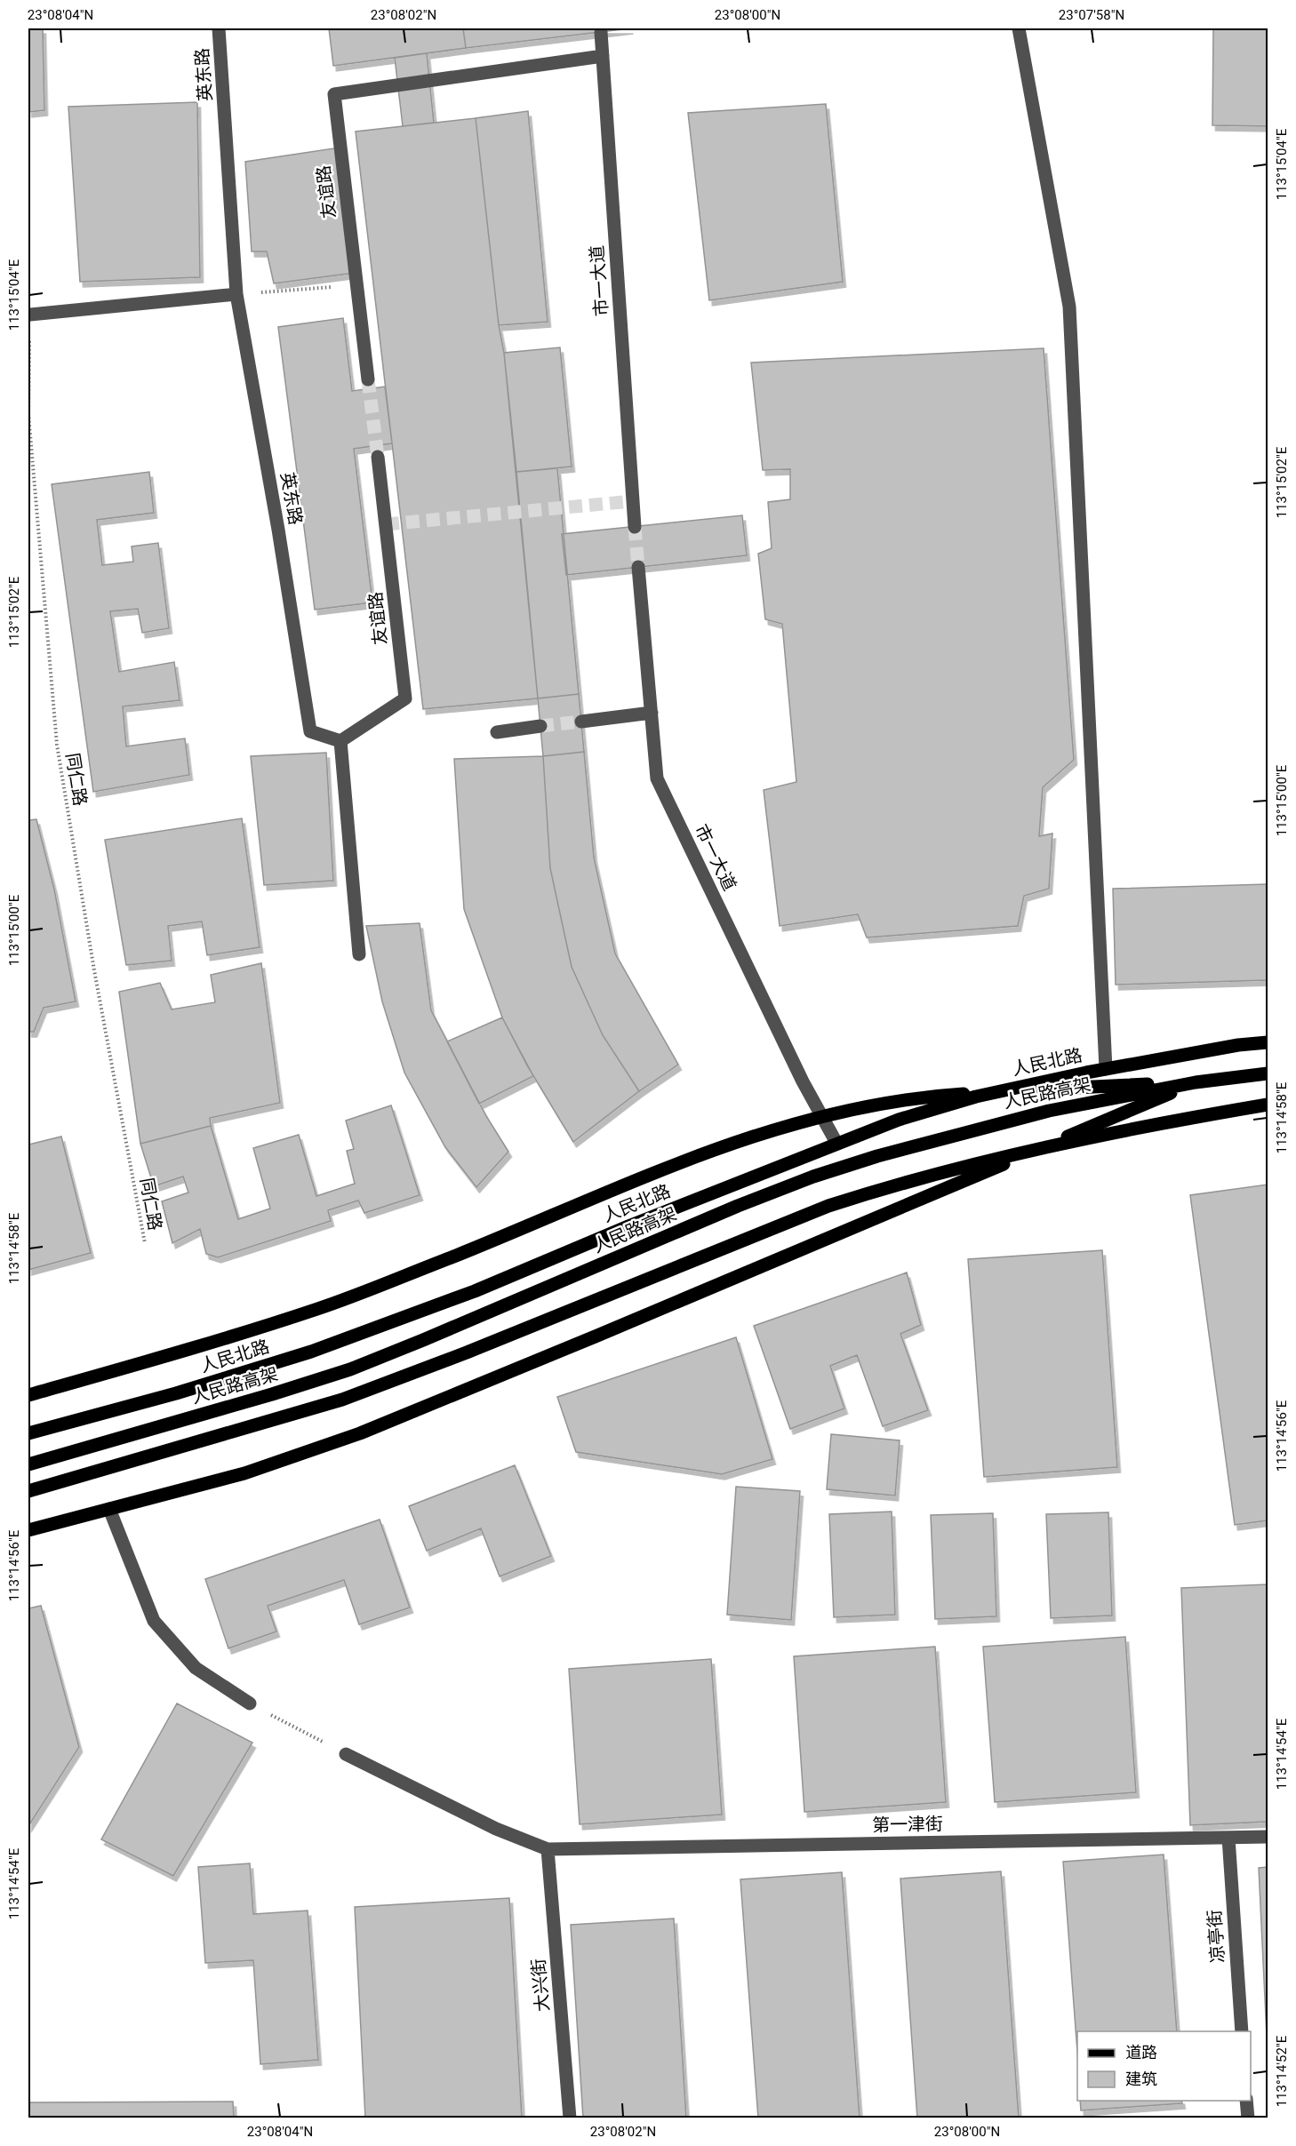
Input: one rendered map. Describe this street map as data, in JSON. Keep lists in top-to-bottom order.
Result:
{
  "streets": {
    "main road": ["人民北路", "人民路高架"],
    "street": [
      "英东路",
      "友谊路",
      "市一大道",
      "第一津街",
      "凉亭街",
      "大兴街"
    ],
    "path": ["同仁路"]
  },
  "crossings": [
    ["英东路", "友谊路"],
    ["友谊路", "市一大道"],
    ["市一大道", "人民北路"],
    ["第一津街", "凉亭街"],
    ["第一津街", "大兴街"]
  ],
  "legend": ["道路", "建筑"],
  "coordinates": [
    "23°08'04\"N",
    "23°08'02\"N",
    "23°08'00\"N",
    "23°07'58\"N",
    "113°15'04\"E",
    "113°15'02\"E",
    "113°15'00\"E",
    "113°14'58\"E",
    "113°14'56\"E",
    "113°14'54\"E",
    "113°14'52\"E"
  ]
}
